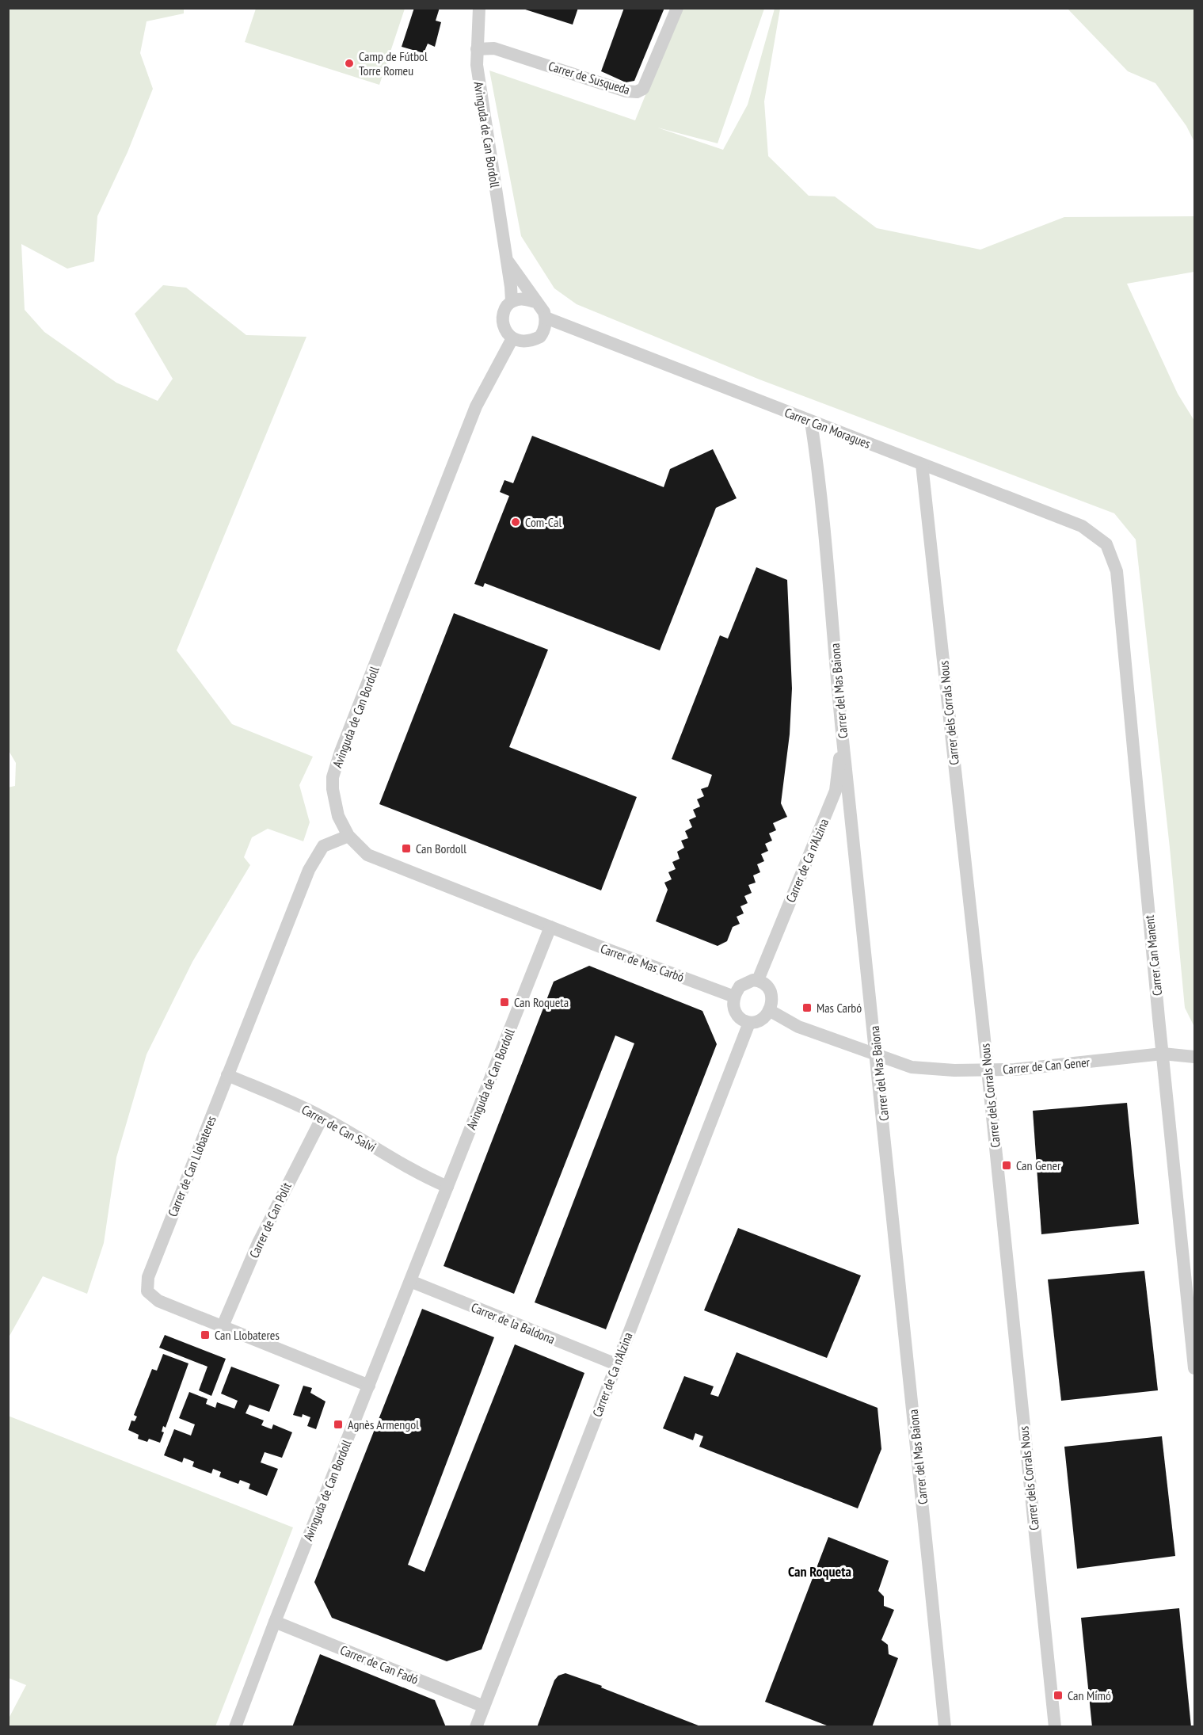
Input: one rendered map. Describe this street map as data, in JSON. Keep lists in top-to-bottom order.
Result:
{
  "streets": {
    "street": [
      "Carrer de Susqueda",
      "Avinguda de Can Bordoll",
      "Carrer Can Moragues",
      "Carrer del Mas Baiona",
      "Carrer dels Corrals Nous",
      "Carrer de Ca n'Alzina",
      "Carrer Can Manent",
      "Carrer de Mas Carbó",
      "Carrer de Can Gener",
      "Carrer de Can Salvi",
      "Carrer de Can Llobateres",
      "Carrer de Can Polit",
      "Carrer de la Baldona",
      "Carrer de Can Fadó"
    ]
  },
  "crossings": [
    ["Carrer de Susqueda", "Avinguda de Can Bordoll"],
    ["Avinguda de Can Bordoll", "Carrer Can Moragues"],
    ["Avinguda de Can Bordoll", "Carrer de Mas Carbó"],
    ["Avinguda de Can Bordoll", "Carrer de Can Salvi"],
    ["Avinguda de Can Bordoll", "Carrer de Can Llobateres"],
    ["Avinguda de Can Bordoll", "Carrer de la Baldona"],
    ["Avinguda de Can Bordoll", "Carrer de Can Fadó"],
    ["Carrer Can Moragues", "Carrer del Mas Baiona"],
    ["Carrer Can Moragues", "Carrer dels Corrals Nous"],
    ["Carrer Can Moragues", "Carrer Can Manent"],
    ["Carrer del Mas Baiona", "Carrer de Ca n'Alzina"],
    ["Carrer del Mas Baiona", "Carrer de Can Gener"],
    ["Carrer dels Corrals Nous", "Carrer de Can Gener"],
    ["Carrer de Ca n'Alzina", "Carrer de Mas Carbó"],
    ["Carrer de Ca n'Alzina", "Carrer de Can Gener"],
    ["Carrer de Ca n'Alzina", "Carrer de la Baldona"],
    ["Carrer de Ca n'Alzina", "Carrer de Can Fadó"],
    ["Carrer Can Manent", "Carrer de Can Gener"],
    ["Carrer de Mas Carbó", "Carrer de Can Gener"],
    ["Carrer de Can Salvi", "Carrer de Can Llobateres"],
    ["Carrer de Can Salvi", "Carrer de Can Polit"],
    ["Carrer de Can Llobateres", "Carrer de Can Polit"]
  ],
  "districts": ["Can Roqueta"],
  "places": {
    "other": ["Camp de Fútbol Torre Romeu", "Com-Cal"],
    "transit": [
      "Can Bordoll",
      "Can Roqueta",
      "Mas Carbó",
      "Can Gener",
      "Can Llobateres",
      "Agnès Armengol",
      "Can Mimó"
    ]
  }
}
